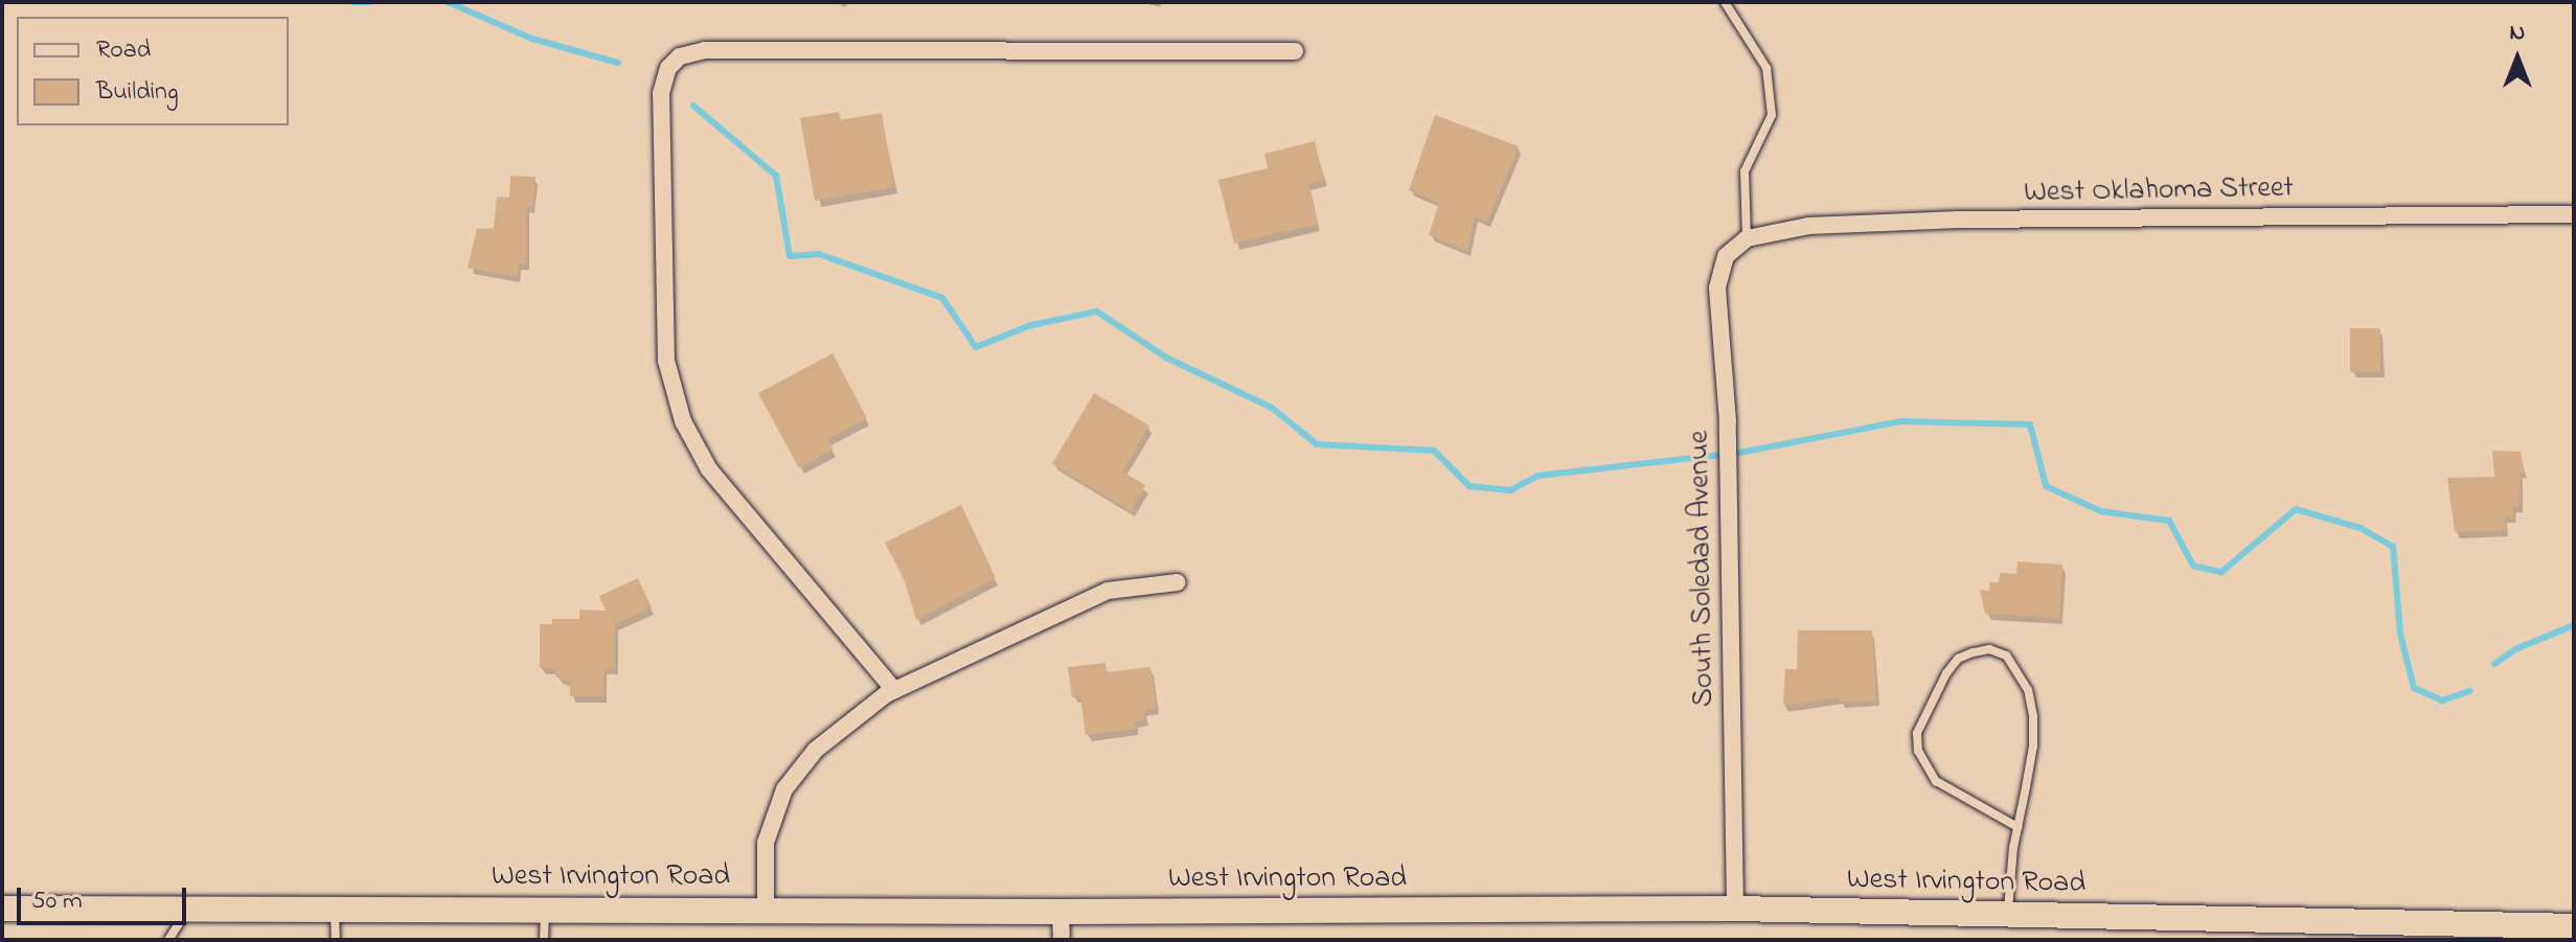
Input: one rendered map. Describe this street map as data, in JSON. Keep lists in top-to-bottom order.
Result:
{
  "streets": {
    "main road": ["West Irvington Road"],
    "street": ["West Oklahoma Street", "South Soledad Avenue"]
  },
  "crossings": [
    ["West Oklahoma Street", "South Soledad Avenue"],
    ["South Soledad Avenue", "West Irvington Road"]
  ],
  "legend": ["Road", "Building"],
  "scale_bar": "50 m",
  "north": "top"
}
